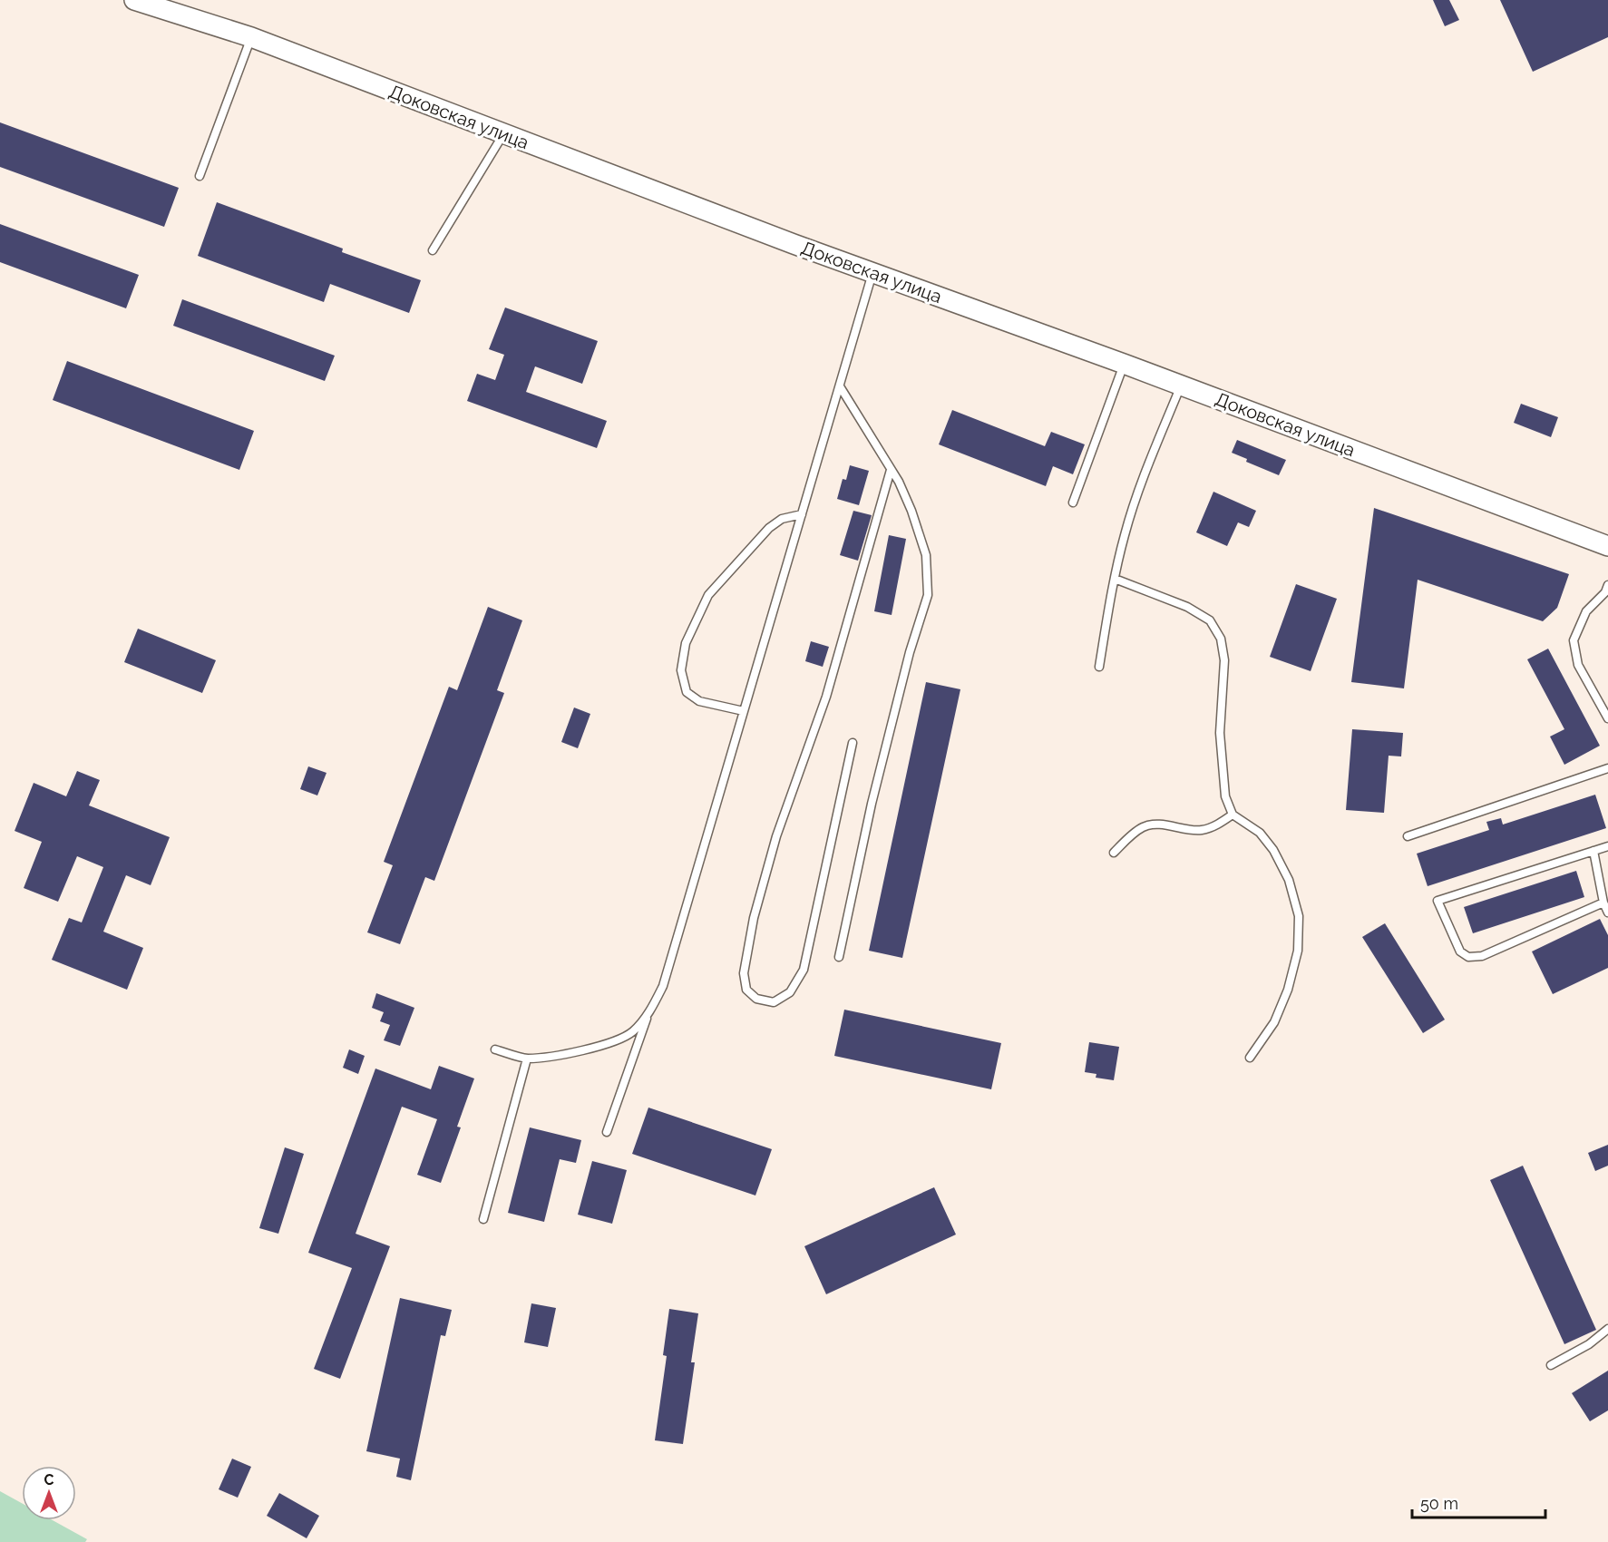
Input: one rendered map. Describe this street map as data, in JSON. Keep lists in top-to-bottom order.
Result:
{
  "streets": {
    "street": ["Доковская улица"]
  },
  "scale_bar": "50 m",
  "north": "top"
}
